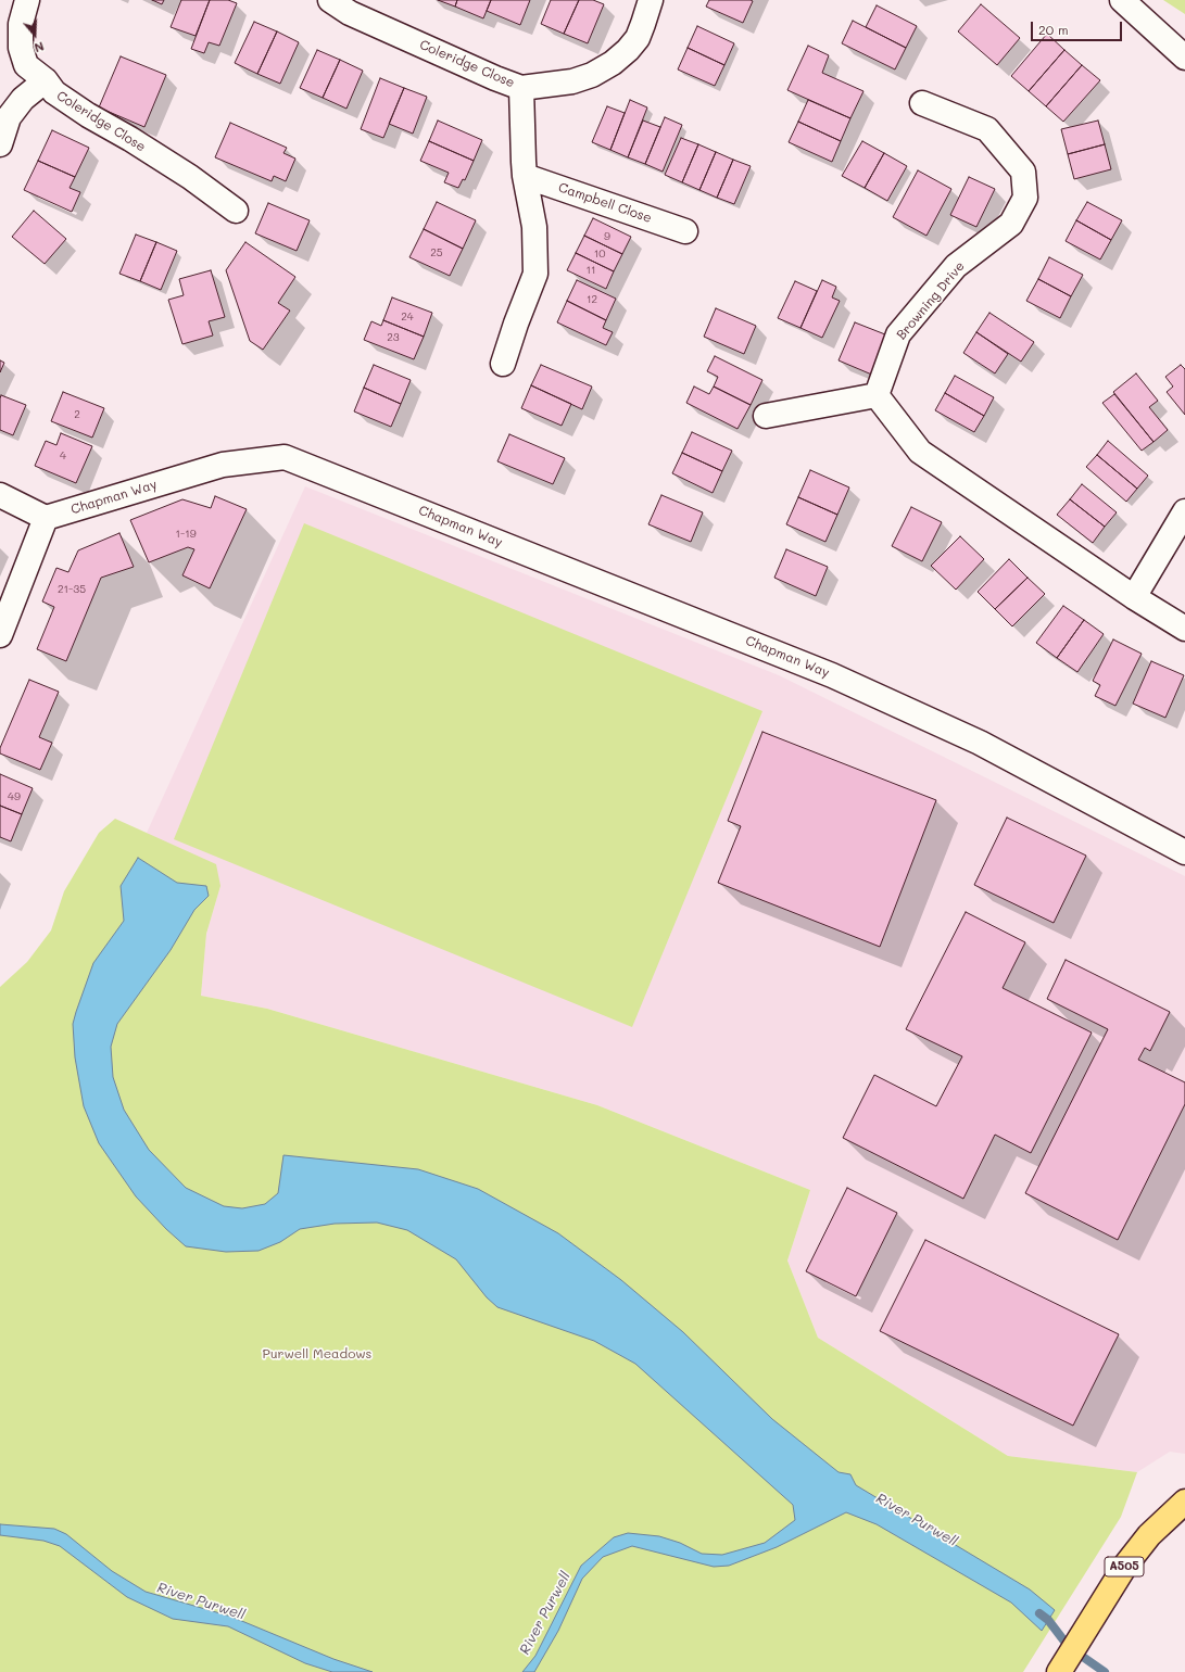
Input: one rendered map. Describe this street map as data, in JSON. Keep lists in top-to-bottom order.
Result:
{
  "streets": {
    "main road": ["A505"],
    "street": [
      "Coleridge Close",
      "Campbell Close",
      "Browning Drive",
      "Chapman Way"
    ]
  },
  "water": ["River Purwell"],
  "parks": ["Purwell Meadows"],
  "house_numbers": [
    "9",
    "25",
    "10",
    "11",
    "12",
    "24",
    "23",
    "2",
    "4",
    "1-19",
    "21-35",
    "49"
  ],
  "scale_bar": "20 m",
  "north": "bottom"
}
